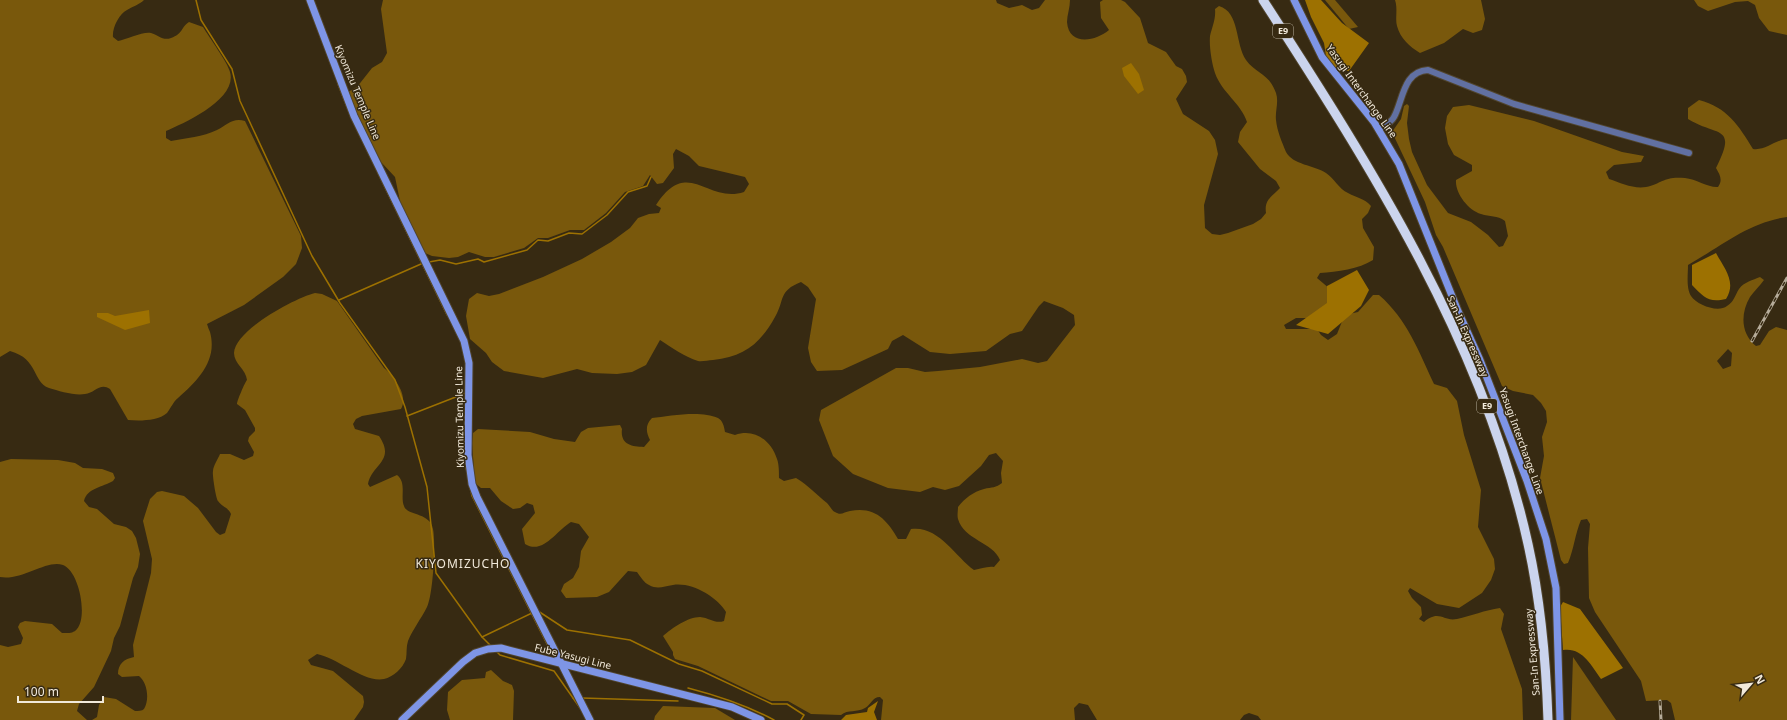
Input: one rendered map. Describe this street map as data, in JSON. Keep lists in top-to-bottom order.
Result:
{
  "streets": {
    "highway": ["E9", "San-In Expressway"],
    "main road": ["Yasugi Interchange Line", "Kiyomizu Temple Line", "Fube Yasugi Line"]
  },
  "crossings": [
    ["Kiyomizu Temple Line", "Fube Yasugi Line"]
  ],
  "districts": ["KIYOMIZUCHO"],
  "scale_bar": "100 m",
  "north": "top right"
}
